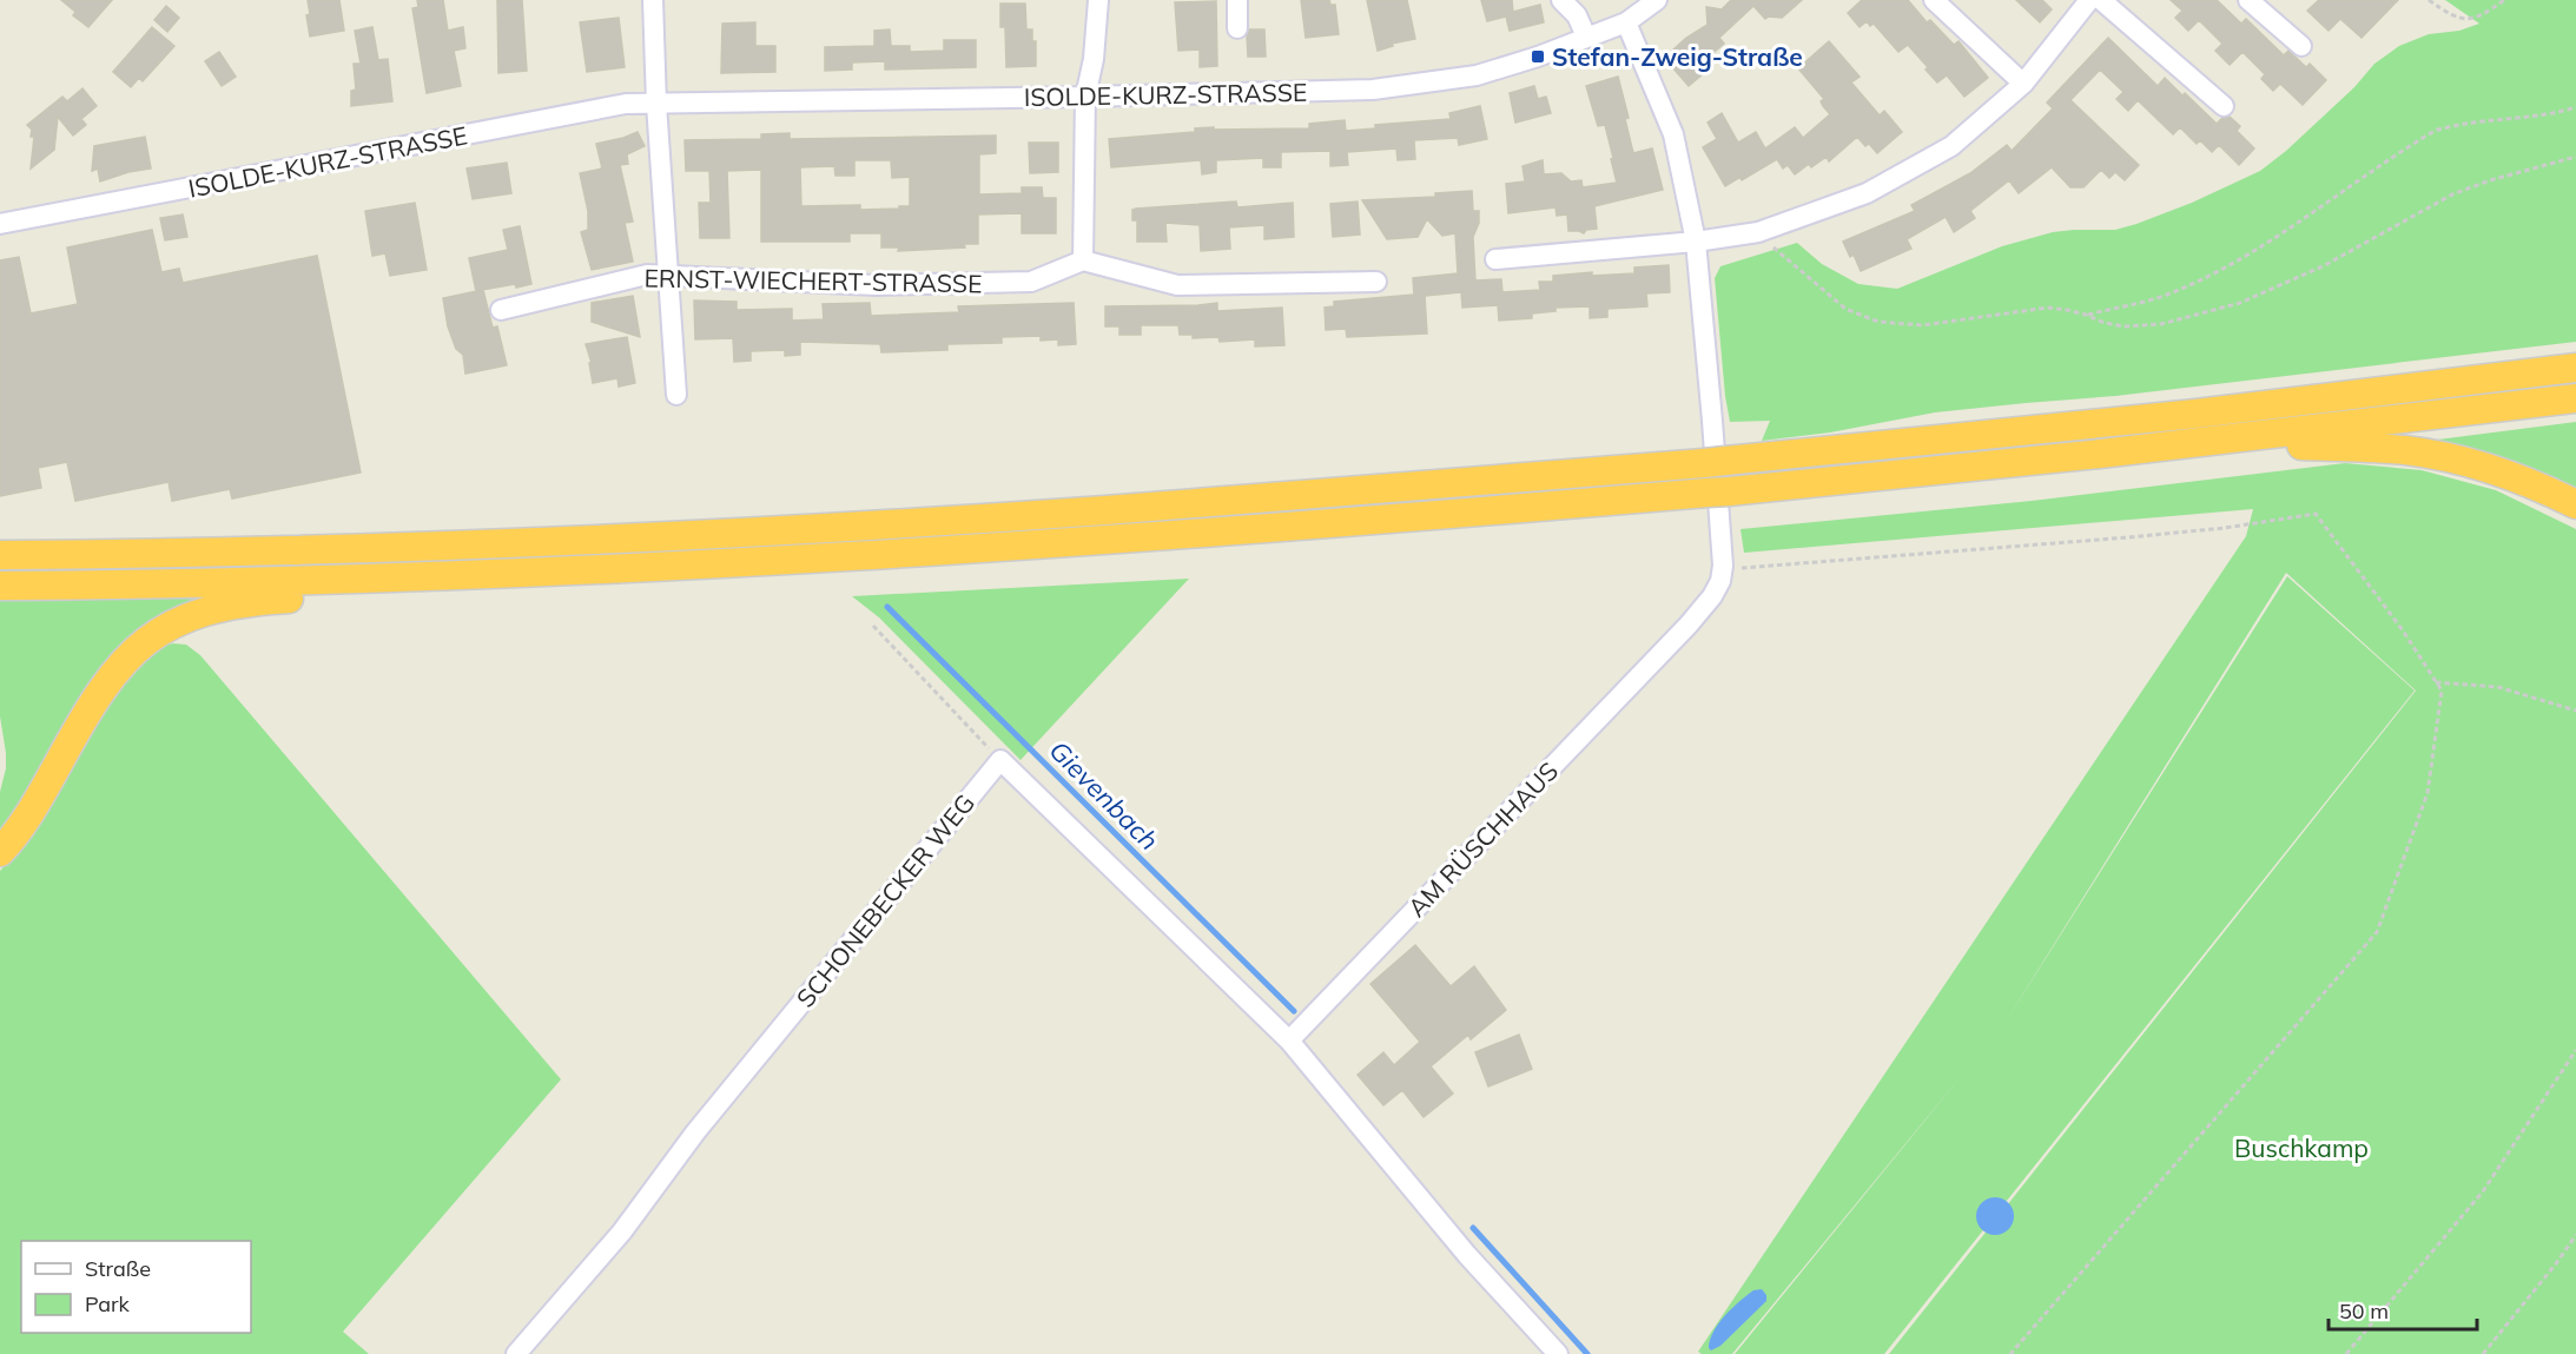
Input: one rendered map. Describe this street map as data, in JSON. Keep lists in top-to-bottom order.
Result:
{
  "streets": {
    "street": [
      "ISOLDE-KURZ-STRASSE",
      "ERNST-WIECHERT-STRASSE",
      "AM RÜSCHHAUS",
      "SCHONEBECKER WEG"
    ]
  },
  "crossings": [
    ["ISOLDE-KURZ-STRASSE", "AM RÜSCHHAUS"]
  ],
  "water": ["Gievenbach"],
  "parks": ["Buschkamp"],
  "places": {
    "transit": ["Stefan-Zweig-Straße"]
  },
  "legend": ["Straße", "Park"],
  "scale_bar": "50 m"
}
